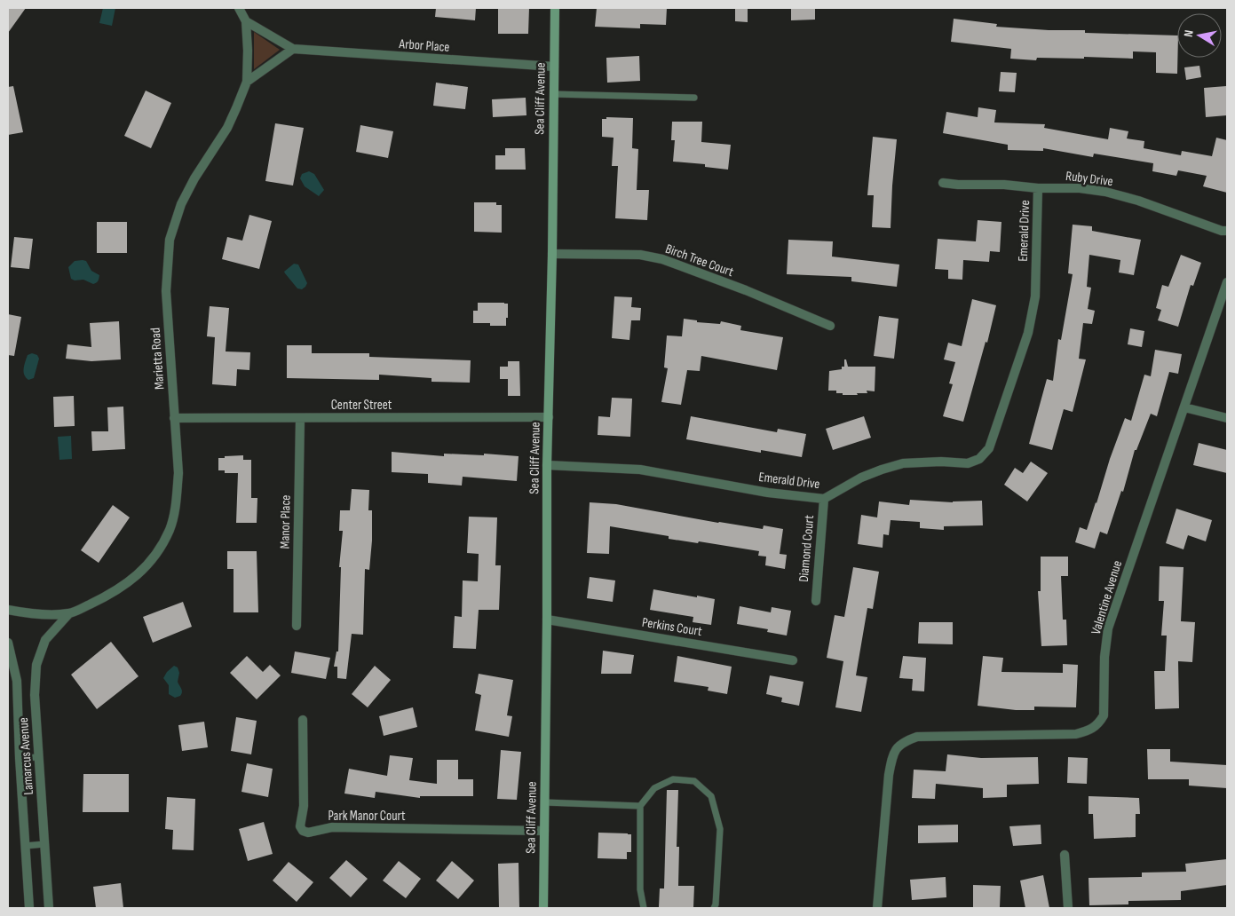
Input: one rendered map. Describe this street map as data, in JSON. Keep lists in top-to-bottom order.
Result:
{
  "streets": {
    "street": [
      "Arbor Place",
      "Sea Cliff Avenue",
      "Ruby Drive",
      "Emerald Drive",
      "Birch Tree Court",
      "Marietta Road",
      "Center Street",
      "Manor Place",
      "Diamond Court",
      "Valentine Avenue",
      "Perkins Court",
      "Lamarcus Avenue",
      "Park Manor Court"
    ]
  },
  "crossings": [
    ["Arbor Place", "Sea Cliff Avenue"],
    ["Arbor Place", "Marietta Road"],
    ["Sea Cliff Avenue", "Emerald Drive"],
    ["Sea Cliff Avenue", "Birch Tree Court"],
    ["Sea Cliff Avenue", "Center Street"],
    ["Sea Cliff Avenue", "Perkins Court"],
    ["Sea Cliff Avenue", "Park Manor Court"],
    ["Ruby Drive", "Emerald Drive"],
    ["Emerald Drive", "Diamond Court"],
    ["Marietta Road", "Center Street"],
    ["Marietta Road", "Lamarcus Avenue"],
    ["Center Street", "Manor Place"]
  ],
  "north": "left"
}
